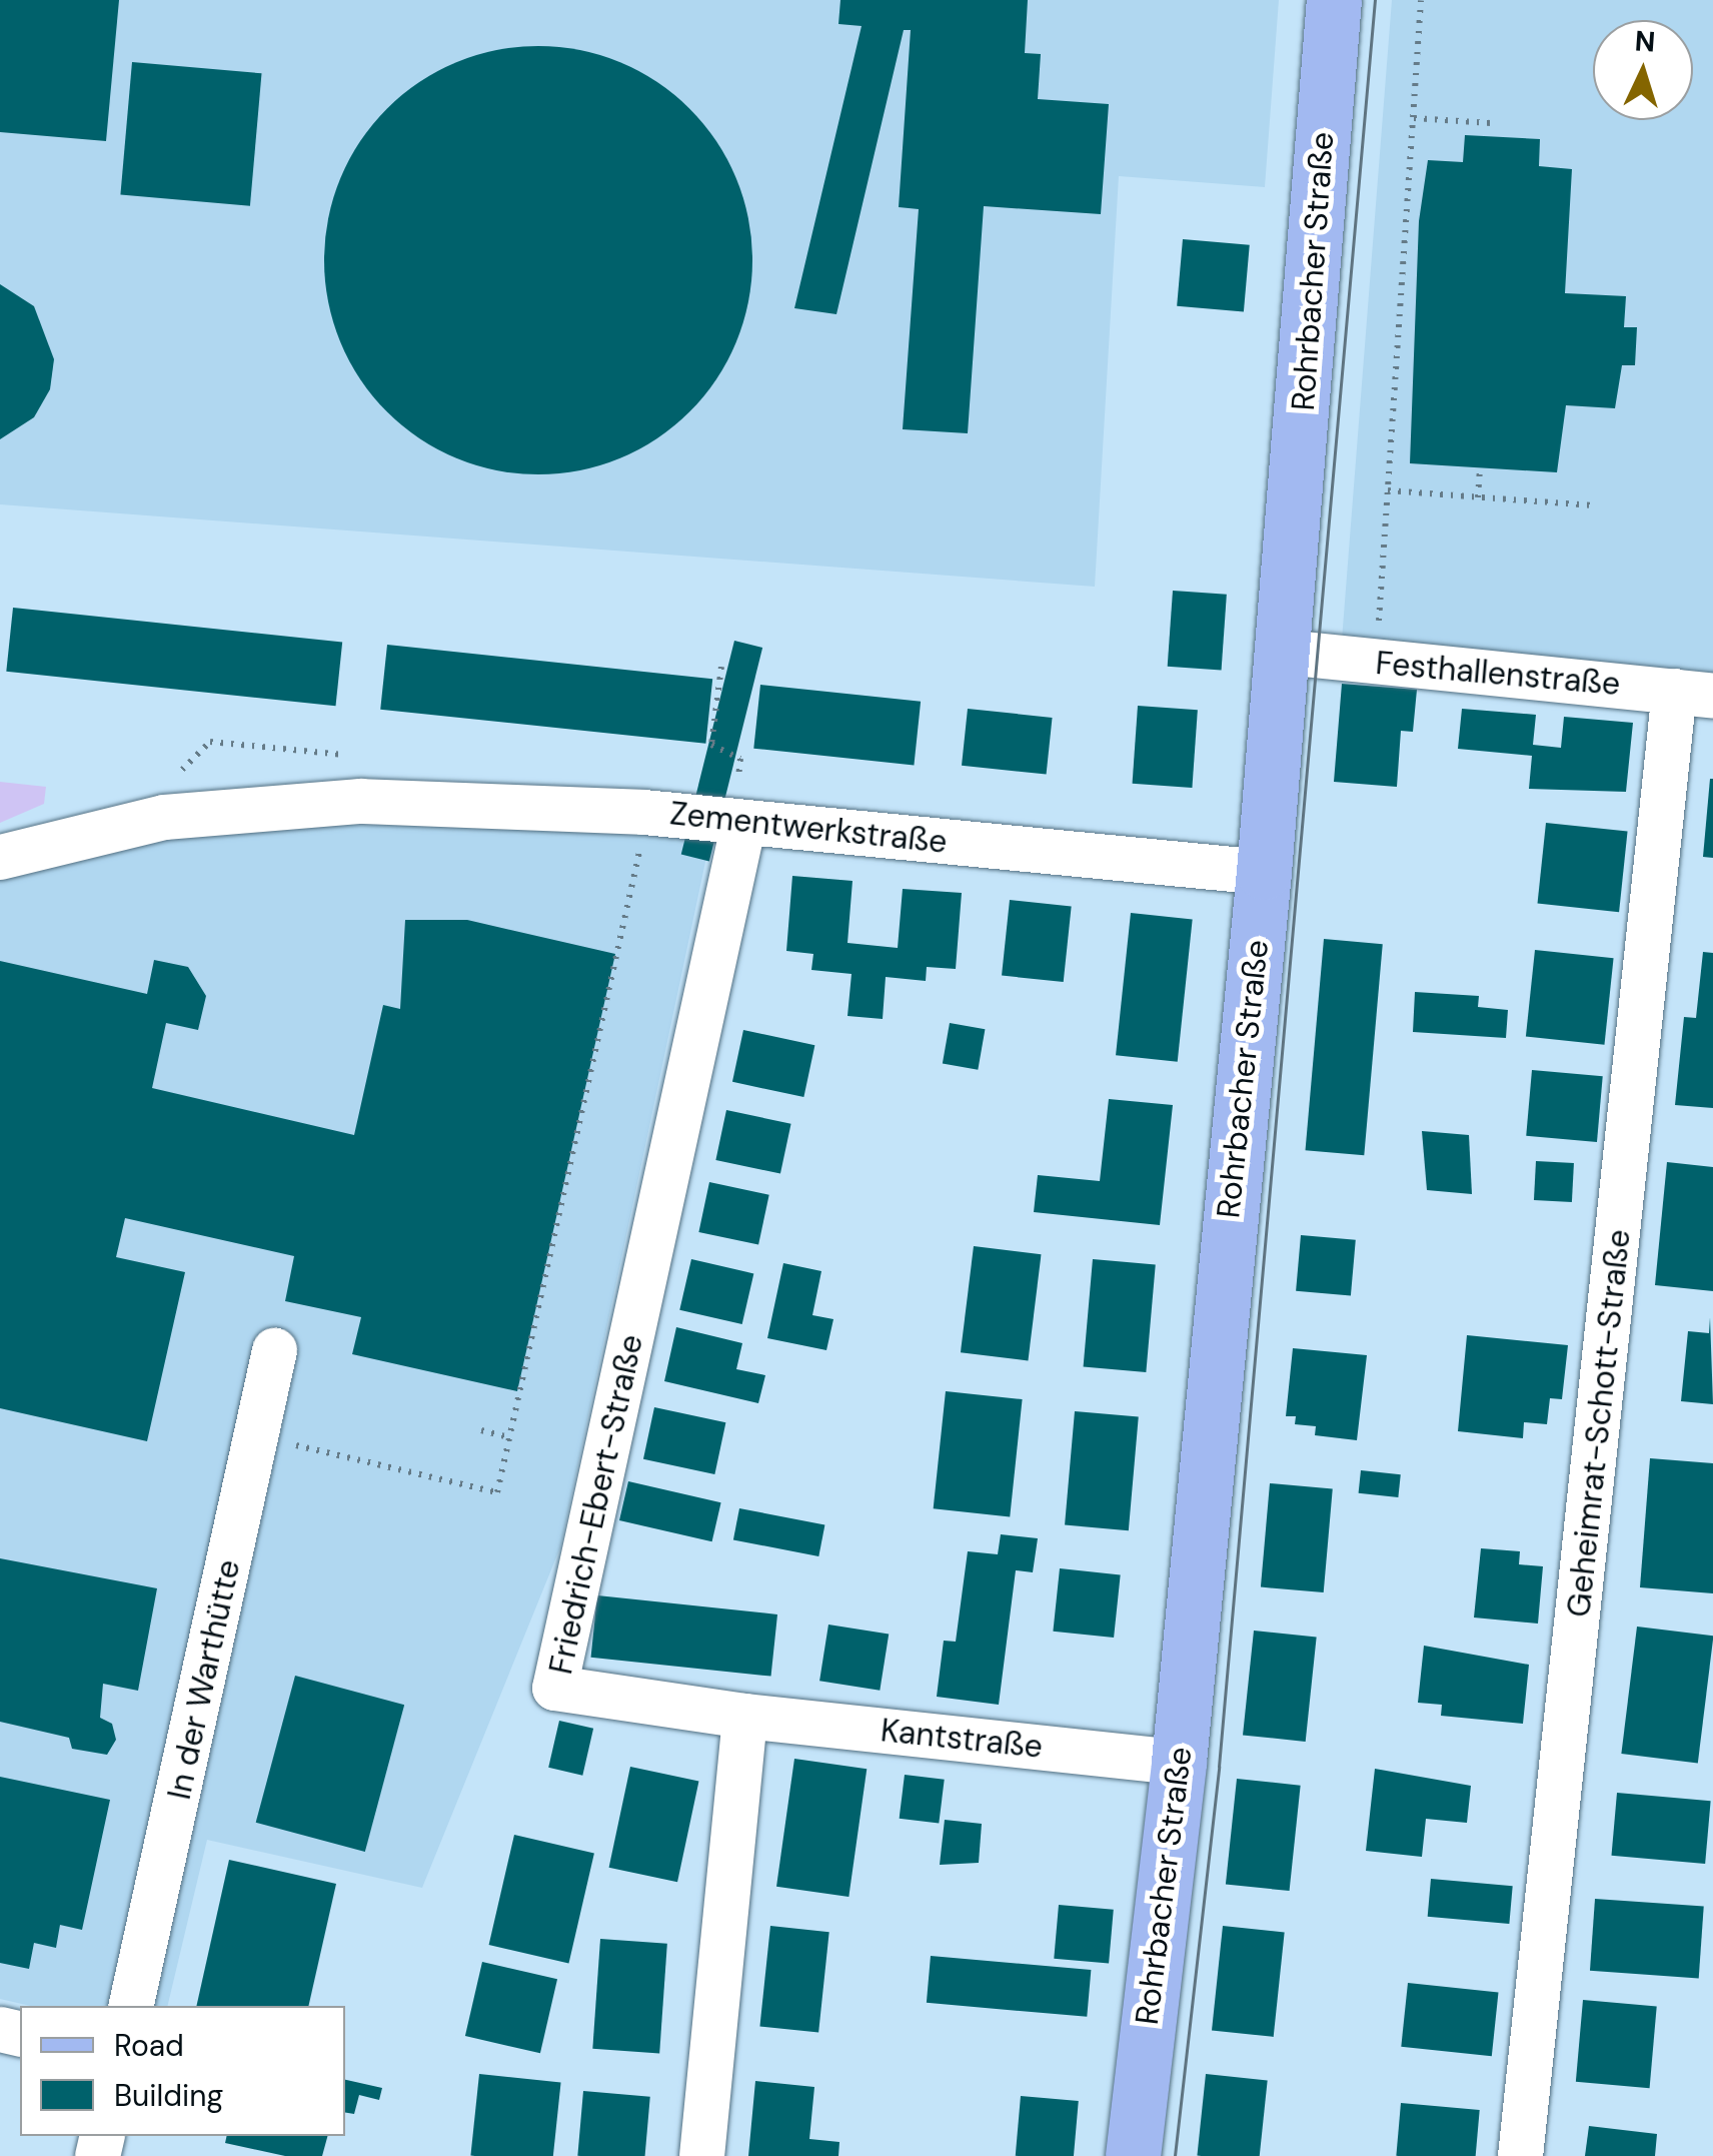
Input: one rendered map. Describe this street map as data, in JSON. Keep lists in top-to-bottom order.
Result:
{
  "streets": {
    "main road": ["Rohrbacher Straße"],
    "street": [
      "Festhallenstraße",
      "Zementwerkstraße",
      "Geheimrat-Schott-Straße",
      "Friedrich-Ebert-Straße",
      "In der Warthütte",
      "Kantstraße"
    ]
  },
  "crossings": [
    ["Rohrbacher Straße", "Festhallenstraße"],
    ["Rohrbacher Straße", "Zementwerkstraße"],
    ["Rohrbacher Straße", "Kantstraße"],
    ["Festhallenstraße", "Geheimrat-Schott-Straße"],
    ["Zementwerkstraße", "Friedrich-Ebert-Straße"],
    ["Friedrich-Ebert-Straße", "Kantstraße"]
  ],
  "legend": ["Road", "Building"],
  "north": "top"
}
